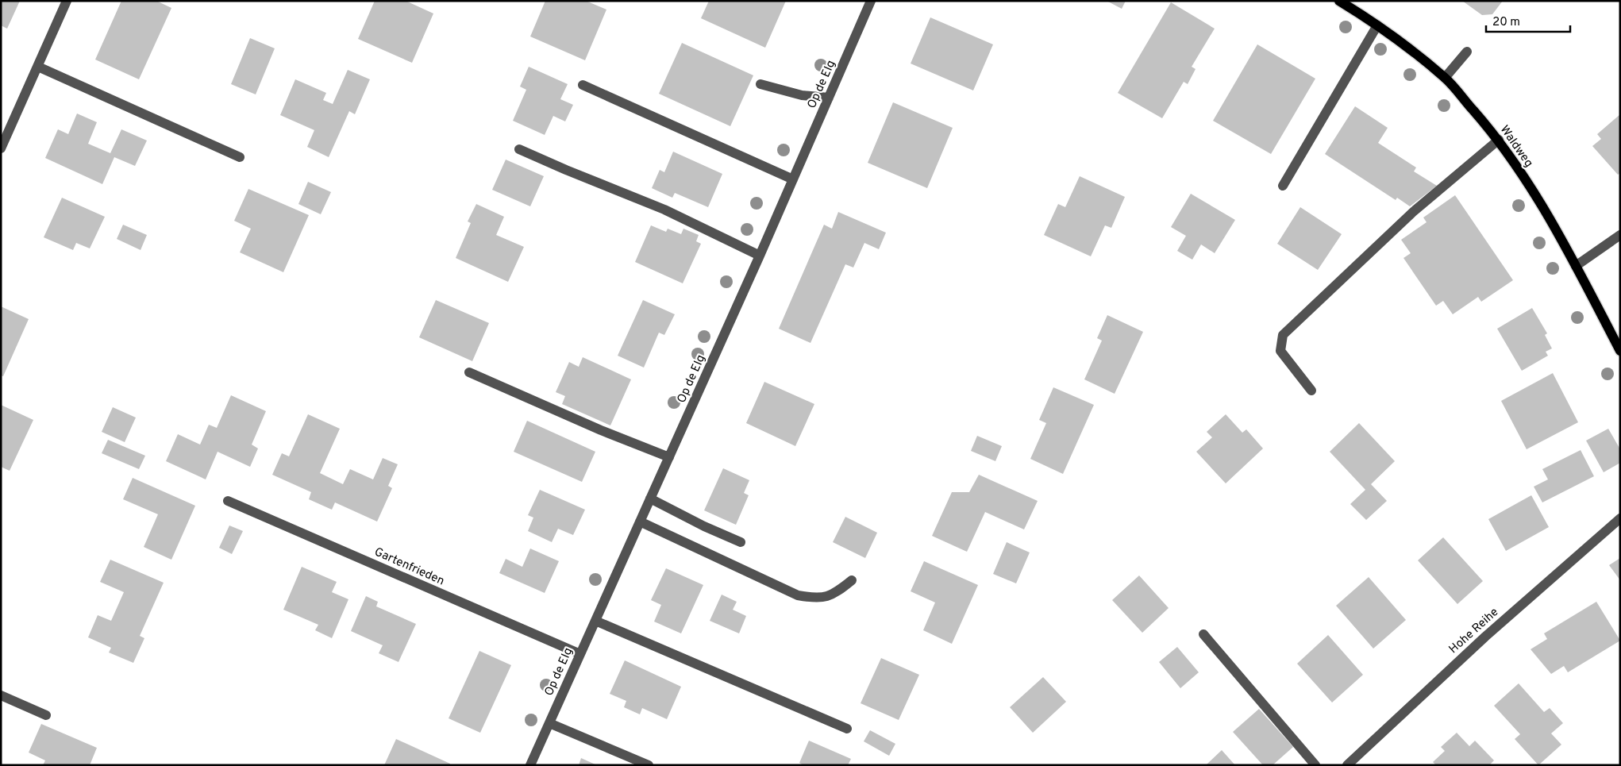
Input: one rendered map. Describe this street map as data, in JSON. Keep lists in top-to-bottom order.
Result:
{
  "streets": {
    "main road": ["Waldweg"],
    "street": ["Op de Elg", "Gartenfrieden", "Hohe Reihe"]
  },
  "crossings": [
    ["Op de Elg", "Gartenfrieden"]
  ],
  "scale_bar": "20 m"
}
